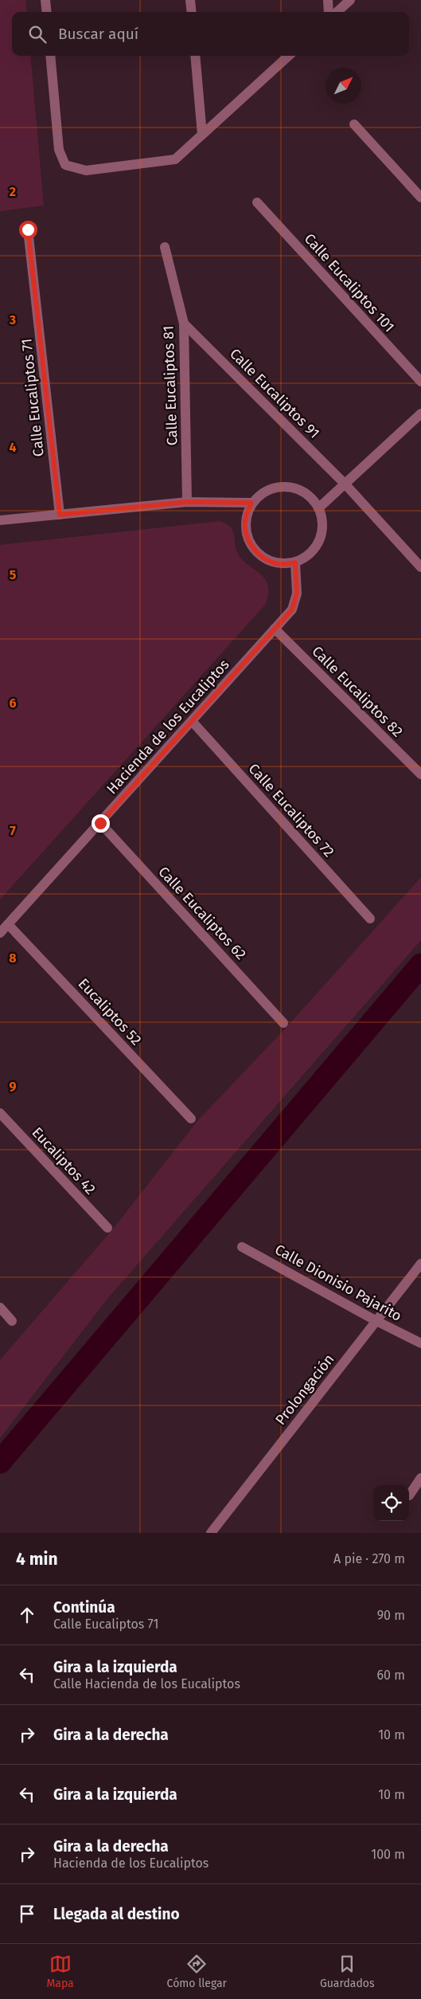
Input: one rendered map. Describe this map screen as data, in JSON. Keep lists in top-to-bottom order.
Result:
{
  "streets": {
    "street": [
      "Calle Eucaliptos 101",
      "Calle Eucaliptos 81",
      "Calle Eucaliptos 91",
      "Calle Eucaliptos 71",
      "Calle Eucaliptos 82",
      "Hacienda de los Eucaliptos",
      "Calle Eucaliptos 72",
      "Calle Eucaliptos 62",
      "Eucaliptos 52",
      "Eucaliptos 42",
      "Calle Dionisio Pajarito",
      "Prolongación"
    ]
  },
  "crossings": [
    ["Calle Eucaliptos 81", "Calle Eucaliptos 91"],
    ["Calle Eucaliptos 82", "Hacienda de los Eucaliptos"],
    ["Hacienda de los Eucaliptos", "Calle Eucaliptos 72"],
    ["Hacienda de los Eucaliptos", "Calle Eucaliptos 62"],
    ["Hacienda de los Eucaliptos", "Eucaliptos 52"],
    ["Calle Dionisio Pajarito", "Prolongación"]
  ],
  "north": "top right",
  "page": {
    "search": "Buscar aquí",
    "heading": ["4 min", "A pie · 270 m"],
    "list": [
      ["Continúa", "Calle Eucaliptos 71", "90 m"],
      ["Gira a la izquierda", "Calle Hacienda de los Eucaliptos", "60 m"],
      ["Gira a la derecha", "10 m"],
      ["Gira a la izquierda", "10 m"],
      ["Gira a la derecha", "Hacienda de los Eucaliptos", "100 m"],
      "Llegada al destino"
    ],
    "nav": ["Mapa", "Cómo llegar", "Guardados"]
  },
  "grid": {
    "rows": [
      "2",
      "3",
      "4",
      "5",
      "6",
      "7",
      "8",
      "9"
    ]
  }
}
